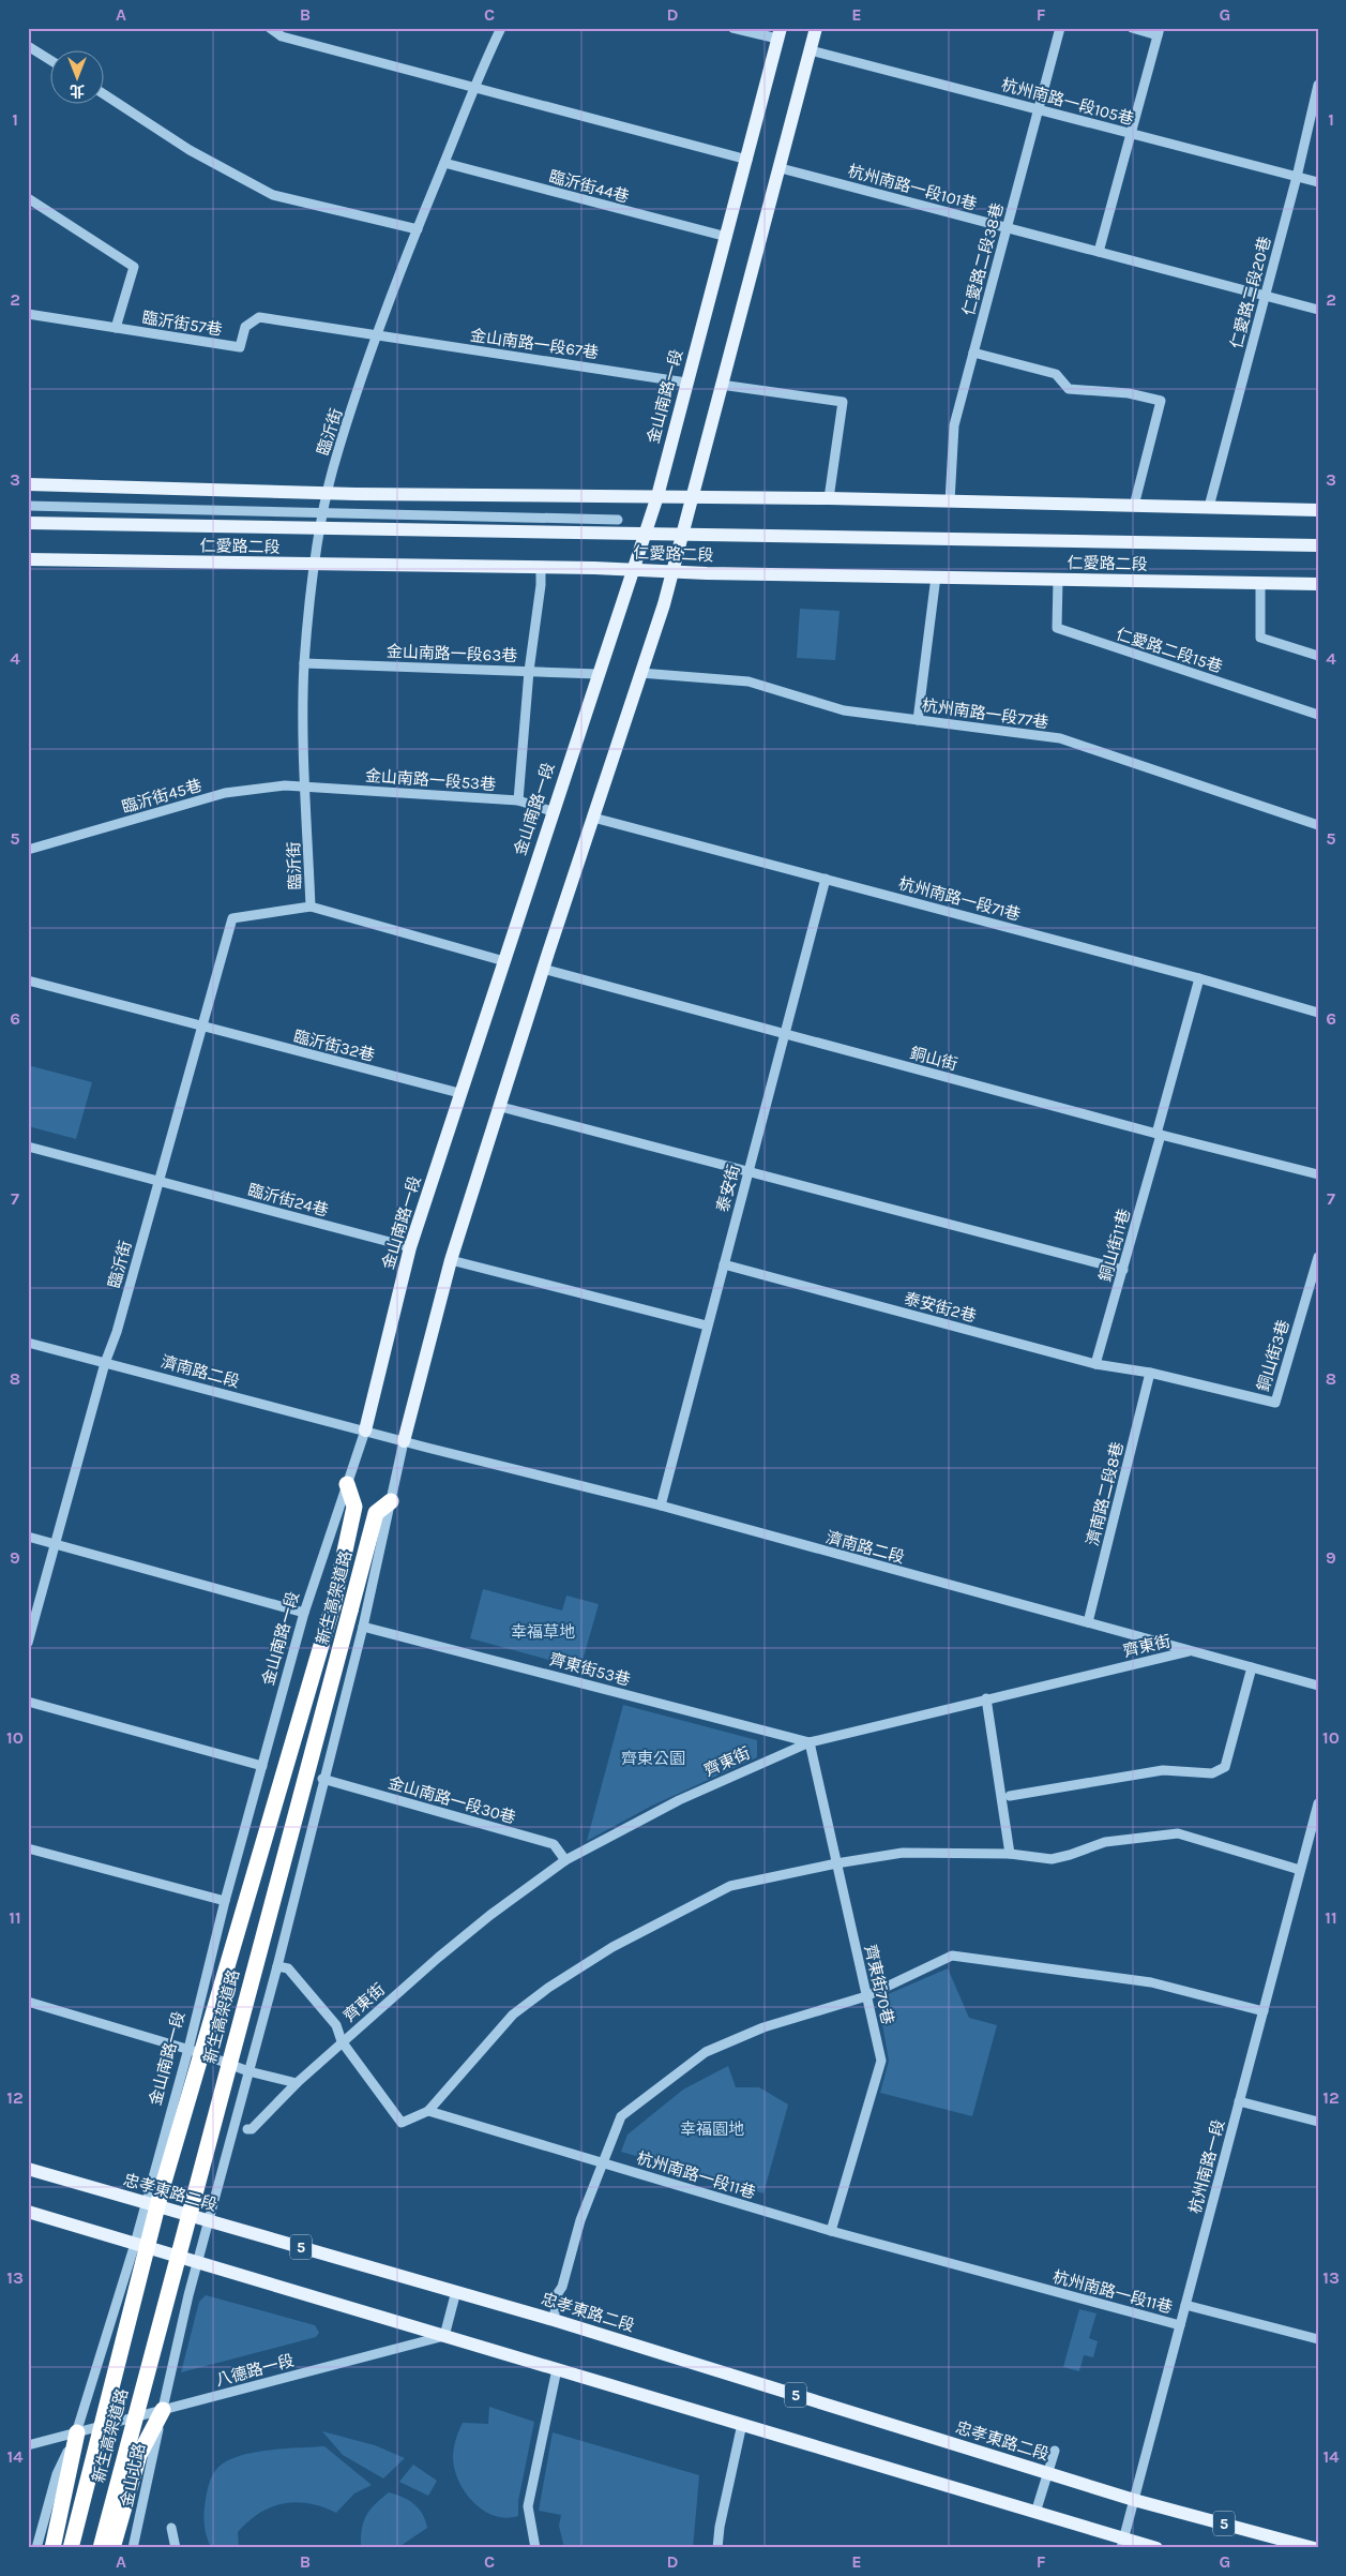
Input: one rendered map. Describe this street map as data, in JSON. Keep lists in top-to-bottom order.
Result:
{
  "streets": {
    "highway": ["新生高架道路"],
    "main road": [
      "金山南路一段",
      "仁愛路二段",
      "忠孝東路二段",
      "5"
    ],
    "street": [
      "杭州南路一段105巷",
      "臨沂街44巷",
      "杭州南路一段101巷",
      "仁愛路二段38巷",
      "仁愛路二段20巷",
      "臨沂街57巷",
      "金山南路一段67巷",
      "臨沂街",
      "仁愛路二段15巷",
      "金山南路一段63巷",
      "杭州南路一段77巷",
      "金山南路一段53巷",
      "臨沂街45巷",
      "杭州南路一段71巷",
      "臨沂街32巷",
      "銅山街",
      "泰安街",
      "臨沂街24巷",
      "銅山街11巷",
      "泰安街2巷",
      "銅山街3巷",
      "濟南路二段",
      "濟南路二段8巷",
      "齊東街",
      "齊東街53巷",
      "金山南路一段30巷",
      "齊東街70巷",
      "杭州南路一段",
      "杭州南路一段11巷",
      "八德路一段",
      "金山北路"
    ]
  },
  "crossings": [
    ["杭州南路一段105巷", "仁愛路二段38巷"],
    ["杭州南路一段105巷", "仁愛路二段20巷"],
    ["臨沂街44巷", "金山南路一段"],
    ["臨沂街44巷", "臨沂街"],
    ["杭州南路一段101巷", "仁愛路二段38巷"],
    ["杭州南路一段101巷", "仁愛路二段20巷"],
    ["臨沂街57巷", "金山南路一段67巷"],
    ["臨沂街57巷", "臨沂街"],
    ["金山南路一段67巷", "金山南路一段"],
    ["金山南路一段67巷", "臨沂街"],
    ["金山南路一段", "仁愛路二段"],
    ["金山南路一段", "金山南路一段63巷"],
    ["金山南路一段", "金山南路一段53巷"],
    ["金山南路一段", "臨沂街32巷"],
    ["金山南路一段", "臨沂街24巷"],
    ["金山南路一段", "濟南路二段"],
    ["金山南路一段", "新生高架道路"],
    ["金山南路一段", "忠孝東路二段"],
    ["金山南路一段", "八德路一段"],
    ["臨沂街", "仁愛路二段"],
    ["臨沂街", "金山南路一段63巷"],
    ["臨沂街", "金山南路一段53巷"],
    ["臨沂街", "臨沂街45巷"],
    ["臨沂街", "臨沂街32巷"],
    ["臨沂街", "臨沂街24巷"],
    ["臨沂街", "濟南路二段"],
    ["仁愛路二段", "仁愛路二段15巷"],
    ["金山南路一段53巷", "臨沂街45巷"],
    ["杭州南路一段71巷", "泰安街"],
    ["杭州南路一段71巷", "銅山街11巷"],
    ["銅山街", "泰安街"],
    ["銅山街", "銅山街11巷"],
    ["泰安街", "泰安街2巷"],
    ["泰安街", "濟南路二段"],
    ["銅山街11巷", "泰安街2巷"],
    ["泰安街2巷", "銅山街3巷"],
    ["泰安街2巷", "濟南路二段8巷"],
    ["銅山街3巷", "濟南路二段8巷"],
    ["濟南路二段", "濟南路二段8巷"],
    ["濟南路二段", "齊東街"],
    ["齊東街", "齊東街53巷"],
    ["齊東街", "金山南路一段30巷"],
    ["齊東街", "齊東街70巷"],
    ["齊東街53巷", "齊東街70巷"],
    ["齊東街70巷", "杭州南路一段11巷"],
    ["杭州南路一段", "杭州南路一段11巷"],
    ["杭州南路一段", "忠孝東路二段"],
    ["杭州南路一段", "5"],
    ["忠孝東路二段", "5"],
    ["八德路一段", "金山北路"]
  ],
  "parks": ["幸福草地", "齊東公園", "幸福園地"],
  "north": "bottom",
  "grid": {
    "columns": [
      "A",
      "B",
      "C",
      "D",
      "E",
      "F",
      "G"
    ],
    "rows": [
      "1",
      "2",
      "3",
      "4",
      "5",
      "6",
      "7",
      "8",
      "9",
      "10",
      "11",
      "12",
      "13",
      "14"
    ]
  }
}
